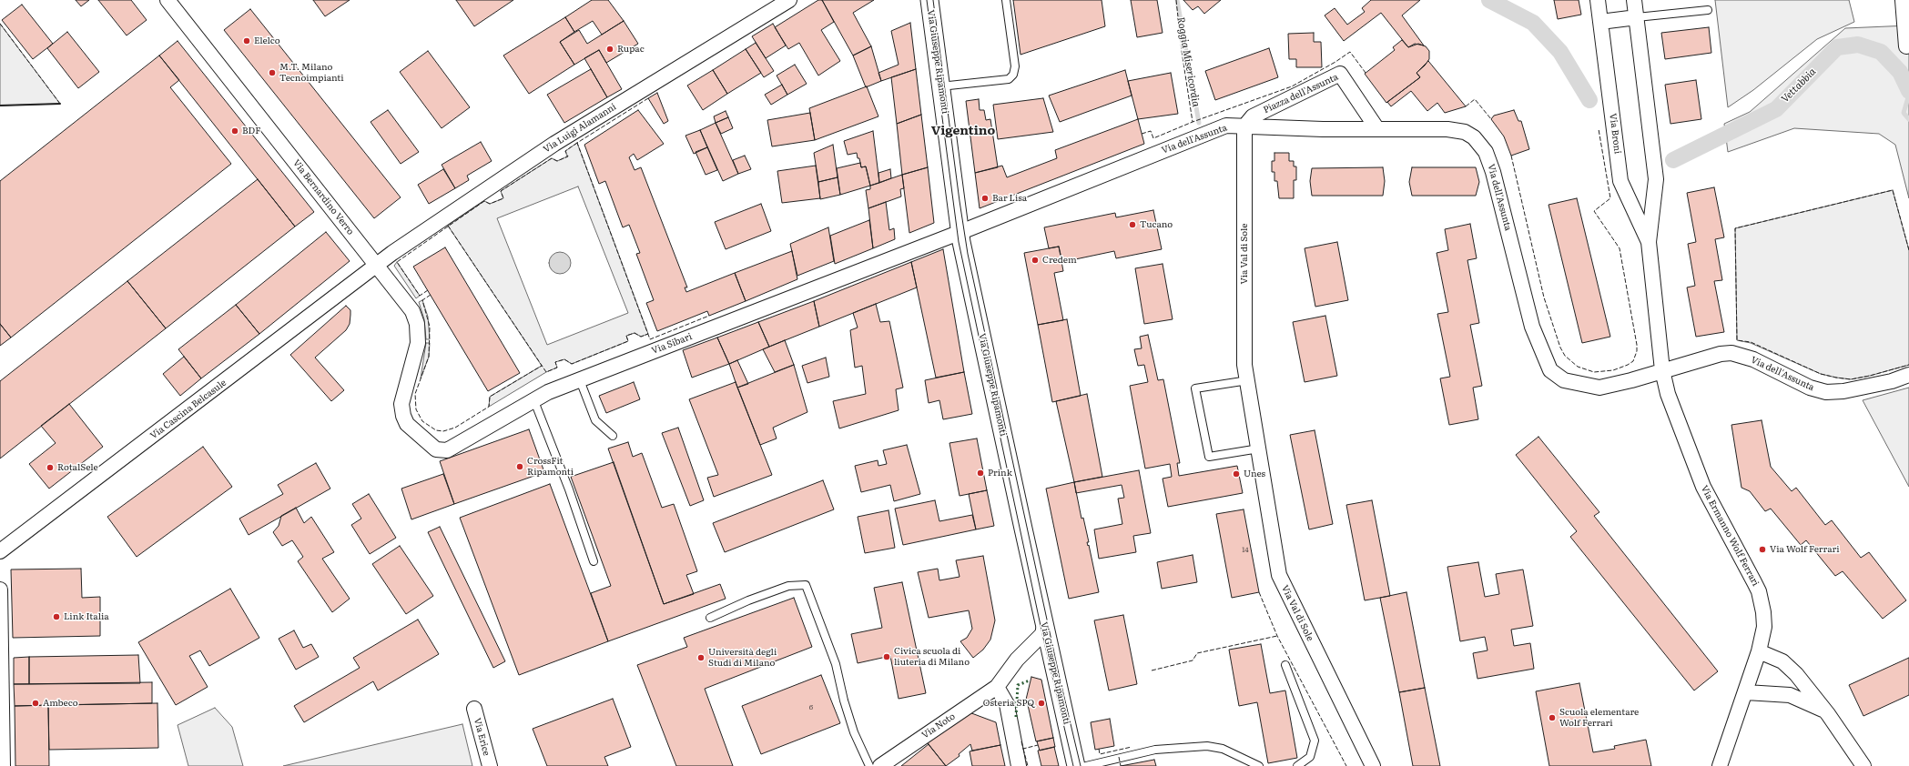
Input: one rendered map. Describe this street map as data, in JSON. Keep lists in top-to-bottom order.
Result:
{
  "streets": {
    "street": [
      "Via Giuseppe Ripamonti",
      "Piazza dell'Assunta",
      "Via Luigi Alamanni",
      "Via Broni",
      "Via dell'Assunta",
      "Via Bernardino Verro",
      "Via Val di Sole",
      "Via Sibari",
      "Via Cascina Belcasule",
      "Via Ermanno Wolf Ferrari",
      "Via Noto",
      "Via Erice"
    ]
  },
  "crossings": [
    ["Via Giuseppe Ripamonti", "Via dell'Assunta"],
    ["Via Giuseppe Ripamonti", "Via Sibari"],
    ["Via Giuseppe Ripamonti", "Via Noto"],
    ["Piazza dell'Assunta", "Via dell'Assunta"],
    ["Piazza dell'Assunta", "Via Val di Sole"],
    ["Via Luigi Alamanni", "Via Bernardino Verro"],
    ["Via Luigi Alamanni", "Via Cascina Belcasule"],
    ["Via Broni", "Via dell'Assunta"],
    ["Via Broni", "Via Ermanno Wolf Ferrari"],
    ["Via dell'Assunta", "Via Val di Sole"],
    ["Via dell'Assunta", "Via Sibari"],
    ["Via dell'Assunta", "Via Ermanno Wolf Ferrari"],
    ["Via Bernardino Verro", "Via Sibari"],
    ["Via Bernardino Verro", "Via Cascina Belcasule"]
  ],
  "districts": ["Vigentino"],
  "water": ["Roggia Misericordia", "Vettabbia"],
  "places": [
    "Elelco",
    "Rupac",
    "M.T. Milano Tecnoimpianti",
    "BDF",
    "Bar Lisa",
    "Tucano",
    "Credem",
    "CrossFit Ripamonti",
    "RotalSele",
    "Prink",
    "Unes",
    "Via Wolf Ferrari",
    "Link Italia",
    "Civica scuola di liuteria di Milano",
    "Università degli Studi di Milano",
    "Ambeco",
    "Osteria SPQ",
    "Scuola elementare Wolf Ferrari"
  ],
  "house_numbers": ["14", "6"]
}
